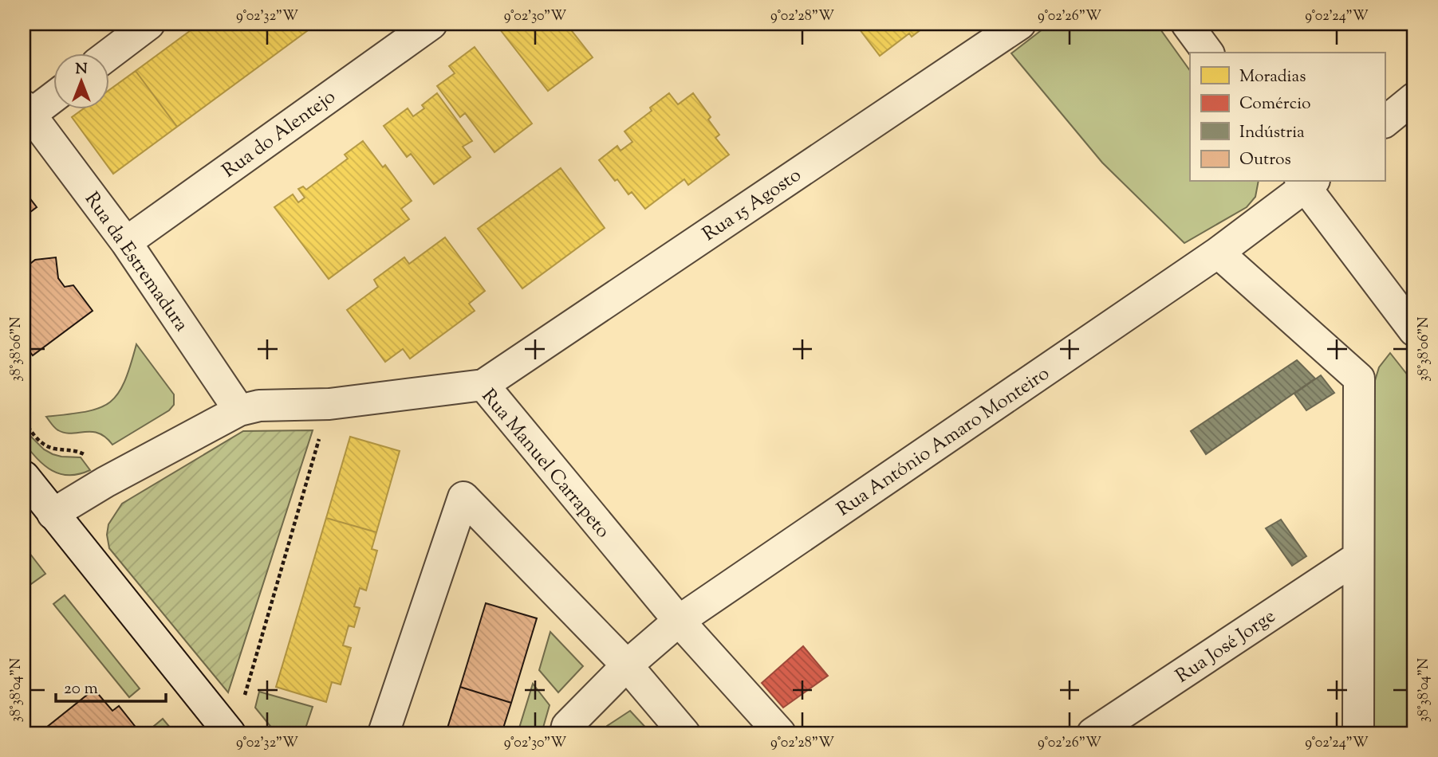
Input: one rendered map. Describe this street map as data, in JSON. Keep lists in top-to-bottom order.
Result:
{
  "streets": {
    "street": [
      "Rua do Alentejo",
      "Rua 15 Agosto",
      "Rua da Estremadura",
      "Rua António Amaro Monteiro",
      "Rua Manuel Carrapeto",
      "Rua José Jorge"
    ]
  },
  "crossings": [
    ["Rua do Alentejo", "Rua da Estremadura"],
    ["Rua 15 Agosto", "Rua Manuel Carrapeto"],
    ["Rua da Estremadura", "Rua Manuel Carrapeto"],
    ["Rua António Amaro Monteiro", "Rua Manuel Carrapeto"]
  ],
  "legend": [
    "Moradias",
    "Comércio",
    "Indústria",
    "Outros"
  ],
  "scale_bar": "20 m",
  "north": "top",
  "coordinates": [
    "9°02'32\"W",
    "9°02'30\"W",
    "9°02'28\"W",
    "9°02'26\"W",
    "9°02'24\"W",
    "38°38'06\"N",
    "38°38'04\"N"
  ]
}
